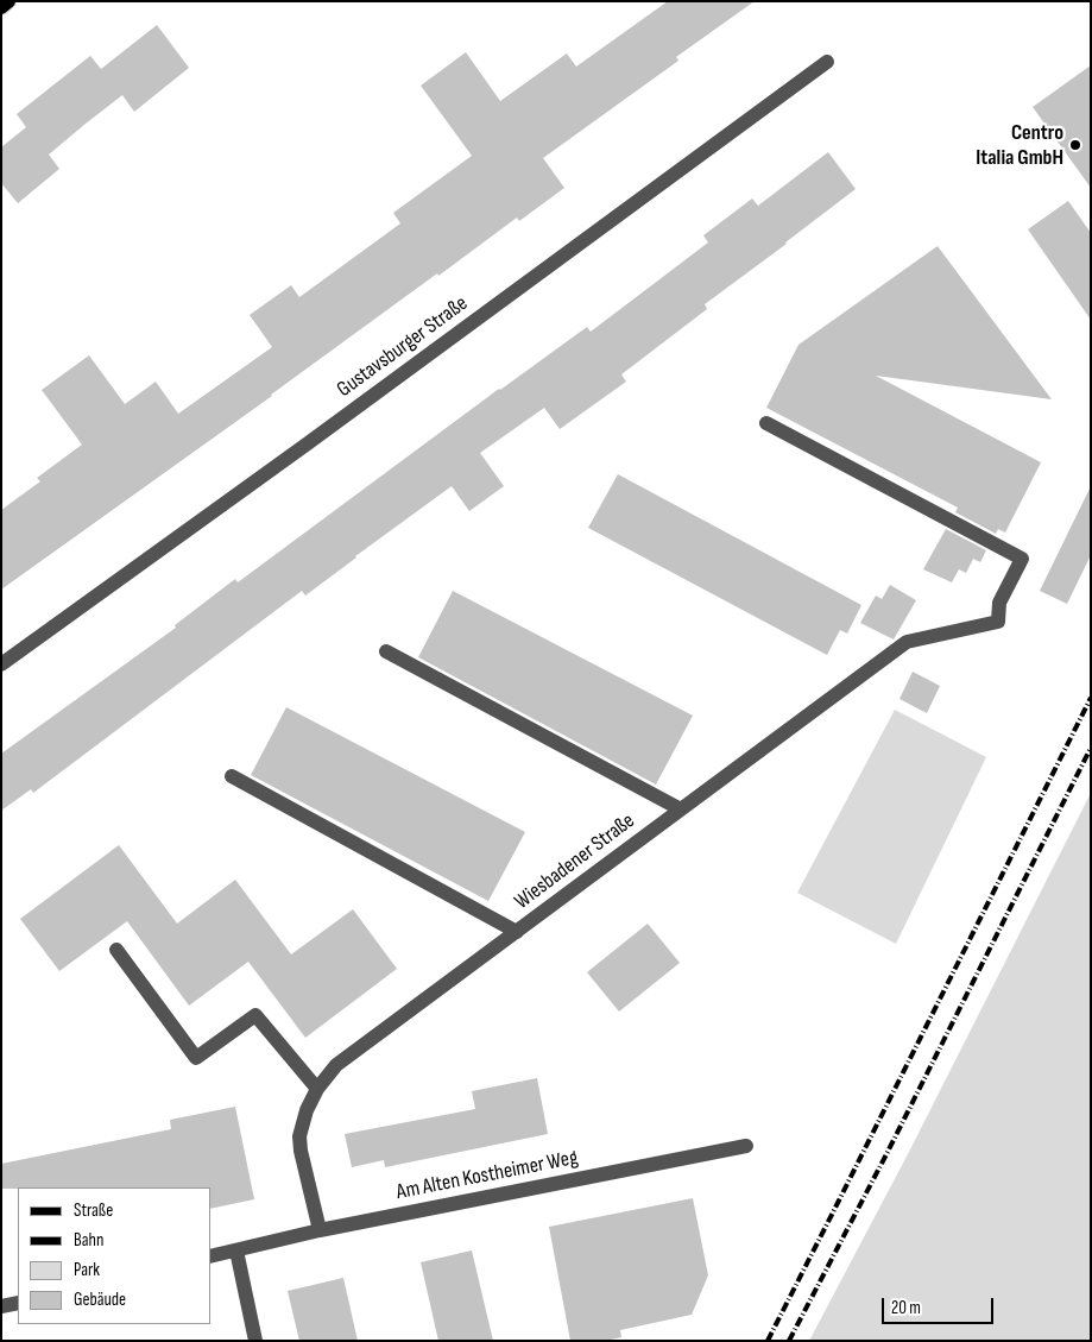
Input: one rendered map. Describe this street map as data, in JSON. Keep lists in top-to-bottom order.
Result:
{
  "streets": {
    "street": ["Gustavsburger Straße", "Wiesbadener Straße", "Am Alten Kostheimer Weg"]
  },
  "crossings": [
    ["Wiesbadener Straße", "Am Alten Kostheimer Weg"]
  ],
  "places": ["Centro Italia GmbH"],
  "legend": [
    "Straße",
    "Bahn",
    "Park",
    "Gebäude"
  ],
  "scale_bar": "20 m"
}
